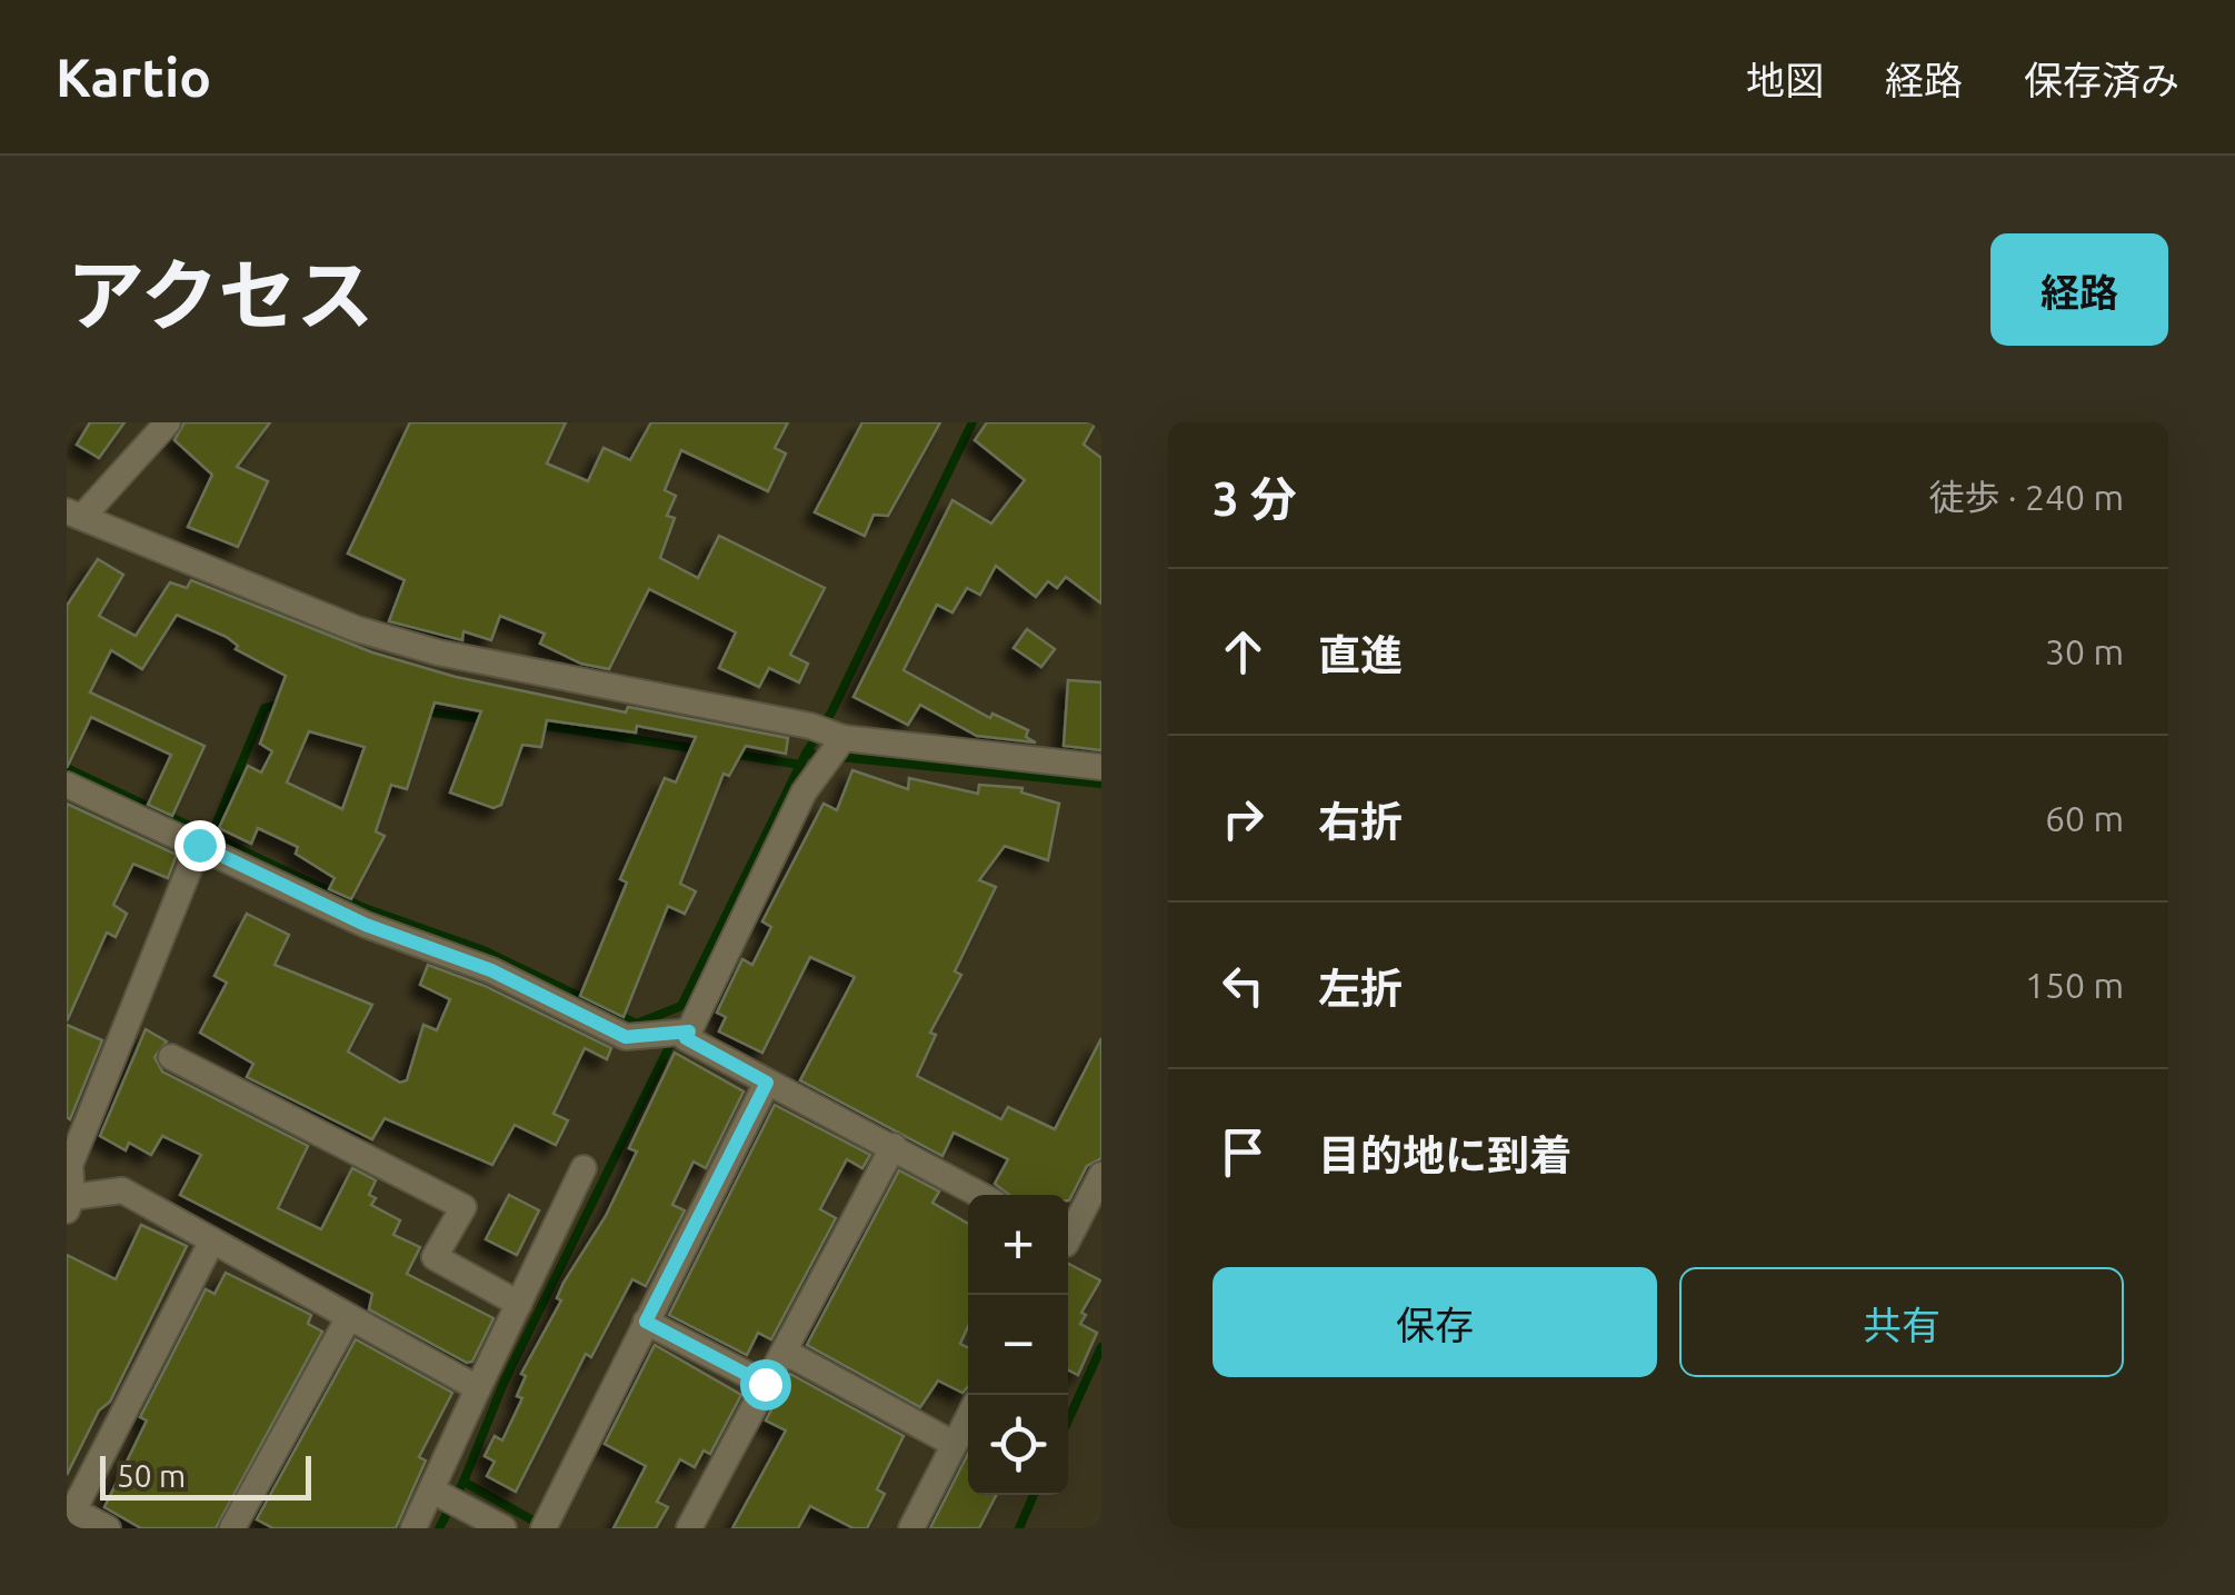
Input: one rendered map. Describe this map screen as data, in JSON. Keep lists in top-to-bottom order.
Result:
{
  "scale_bar": "50 m",
  "page": {
    "header": "Kartio",
    "nav": ["地図", "経路", "保存済み"],
    "title": "アクセス",
    "buttons": [
      "経路",
      ["保存", "共有"]
    ],
    "heading": ["3 分", "徒歩 · 240 m"],
    "list": [
      ["直進", "30 m"],
      ["右折", "60 m"],
      ["左折", "150 m"],
      "目的地に到着"
    ],
    "map_buttons": ["+", "−"],
    "scale": "50 m"
  }
}
